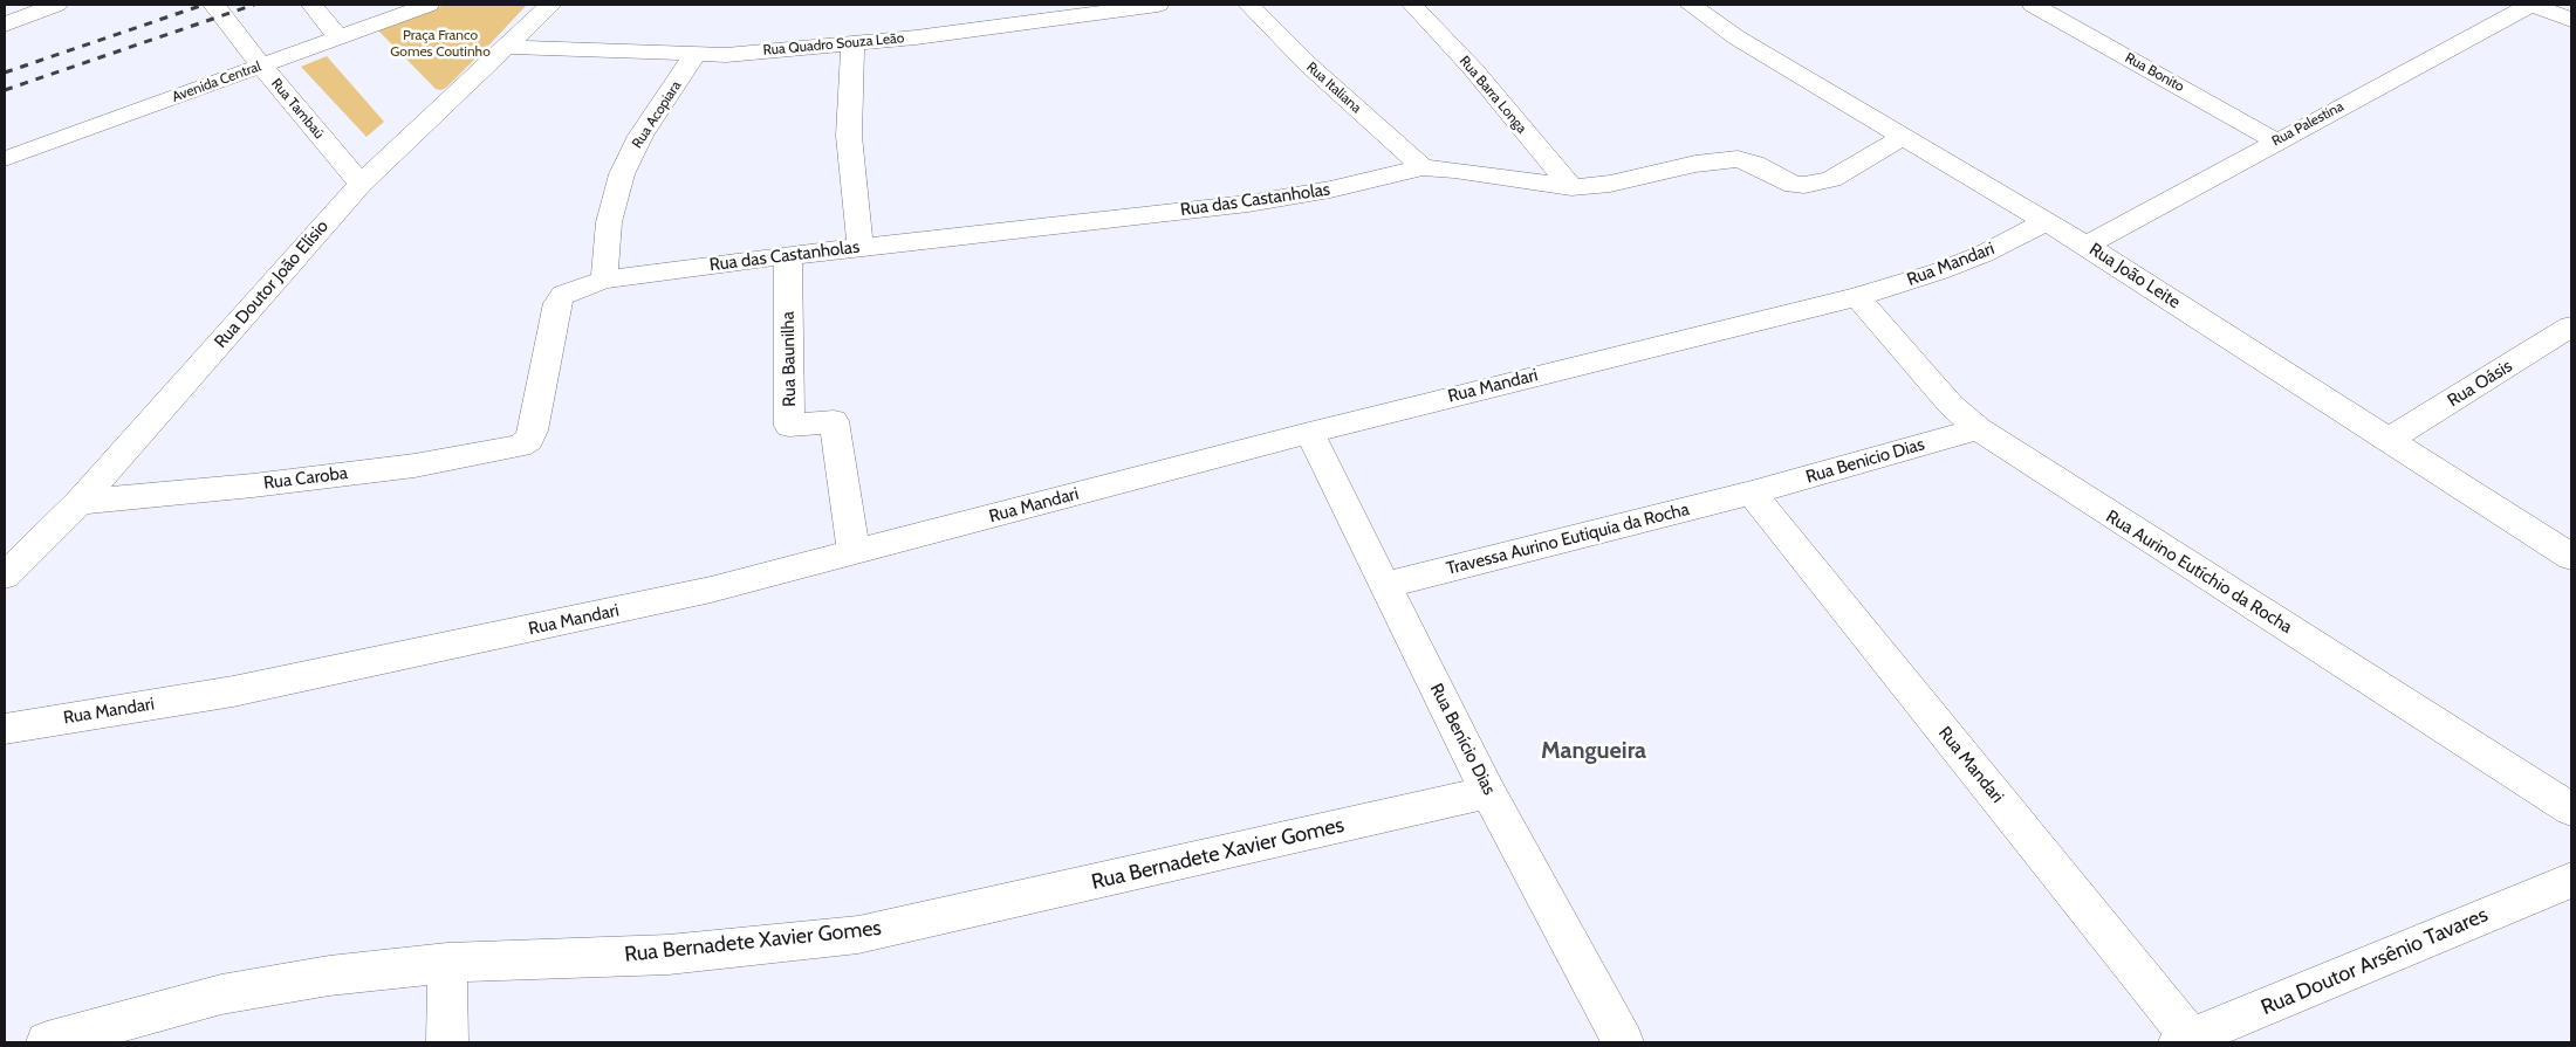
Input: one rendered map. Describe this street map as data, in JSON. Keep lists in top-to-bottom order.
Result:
{
  "streets": {
    "street": [
      "Rua Quadro Souza Leão",
      "Rua Bonito",
      "Avenida Central",
      "Rua Italiana",
      "Rua Barra Longa",
      "Rua Tambaú",
      "Rua Acopiara",
      "Rua Palestina",
      "Rua das Castanholas",
      "Rua Mandari",
      "Rua João Leite",
      "Rua Doutor João Elísio",
      "Rua Baunilha",
      "Rua Oásis",
      "Rua Benicio Dias",
      "Rua Caroba",
      "Travessa Aurino Eutiquia da Rocha",
      "Rua Aurino Eutíchio da Rocha",
      "Rua Benício Dias",
      "Rua Bernadete Xavier Gomes",
      "Rua Doutor Arsênio Tavares"
    ]
  },
  "crossings": [
    ["Rua Quadro Souza Leão", "Rua Acopiara"],
    ["Rua Quadro Souza Leão", "Rua Doutor João Elísio"],
    ["Rua Bonito", "Rua Palestina"],
    ["Avenida Central", "Rua Tambaú"],
    ["Rua Italiana", "Rua das Castanholas"],
    ["Rua Barra Longa", "Rua das Castanholas"],
    ["Rua Tambaú", "Rua Doutor João Elísio"],
    ["Rua Acopiara", "Rua das Castanholas"],
    ["Rua Palestina", "Rua João Leite"],
    ["Rua das Castanholas", "Rua João Leite"],
    ["Rua das Castanholas", "Rua Baunilha"],
    ["Rua das Castanholas", "Rua Caroba"],
    ["Rua Mandari", "Rua João Leite"],
    ["Rua Mandari", "Rua Baunilha"],
    ["Rua Mandari", "Rua Benicio Dias"],
    ["Rua Mandari", "Travessa Aurino Eutiquia da Rocha"],
    ["Rua Mandari", "Rua Aurino Eutíchio da Rocha"],
    ["Rua Mandari", "Rua Benício Dias"],
    ["Rua Mandari", "Rua Doutor Arsênio Tavares"],
    ["Rua João Leite", "Rua Oásis"],
    ["Rua Doutor João Elísio", "Rua Caroba"],
    ["Rua Benicio Dias", "Travessa Aurino Eutiquia da Rocha"],
    ["Rua Benicio Dias", "Rua Aurino Eutíchio da Rocha"],
    ["Travessa Aurino Eutiquia da Rocha", "Rua Benício Dias"],
    ["Rua Benício Dias", "Rua Bernadete Xavier Gomes"]
  ],
  "districts": ["Mangueira"],
  "parks": ["Praça Franco Gomes Coutinho"]
}
